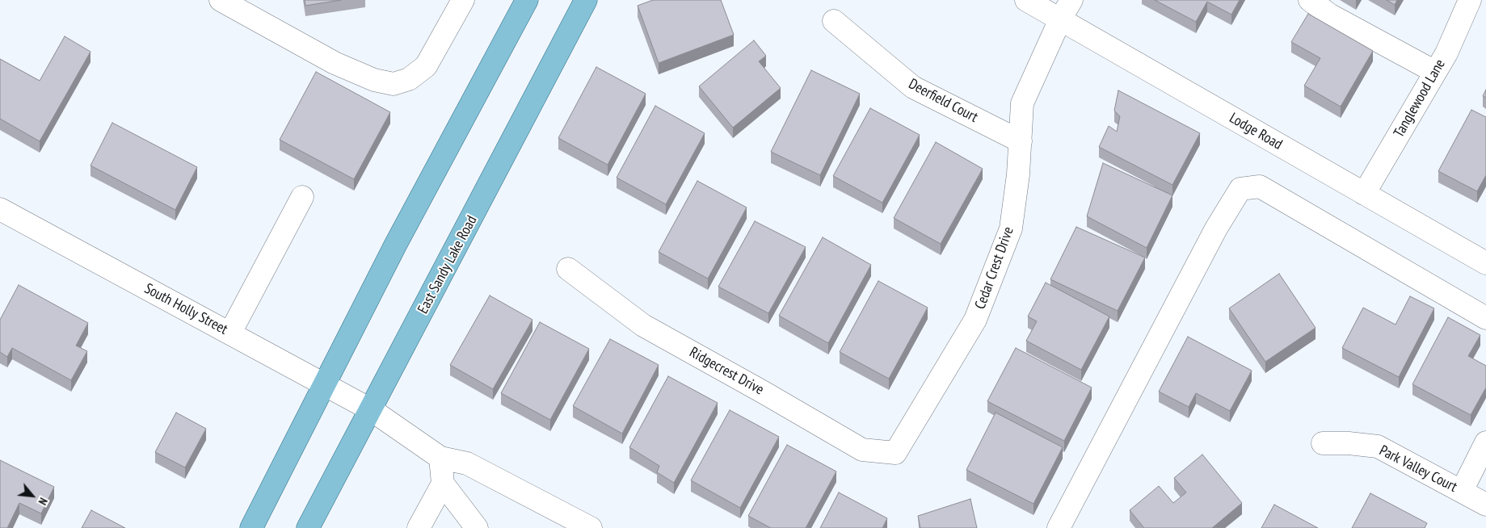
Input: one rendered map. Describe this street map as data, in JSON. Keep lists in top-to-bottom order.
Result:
{
  "streets": {
    "main road": ["East Sandy Lake Road"],
    "street": [
      "Tanglewood Lane",
      "Deerfield Court",
      "Lodge Road",
      "Cedar Crest Drive",
      "South Holly Street",
      "Ridgecrest Drive",
      "Park Valley Court"
    ]
  },
  "crossings": [
    ["Tanglewood Lane", "Lodge Road"],
    ["Deerfield Court", "Cedar Crest Drive"],
    ["Lodge Road", "Cedar Crest Drive"],
    ["East Sandy Lake Road", "South Holly Street"],
    ["Cedar Crest Drive", "Ridgecrest Drive"]
  ],
  "north": "bottom right"
}
